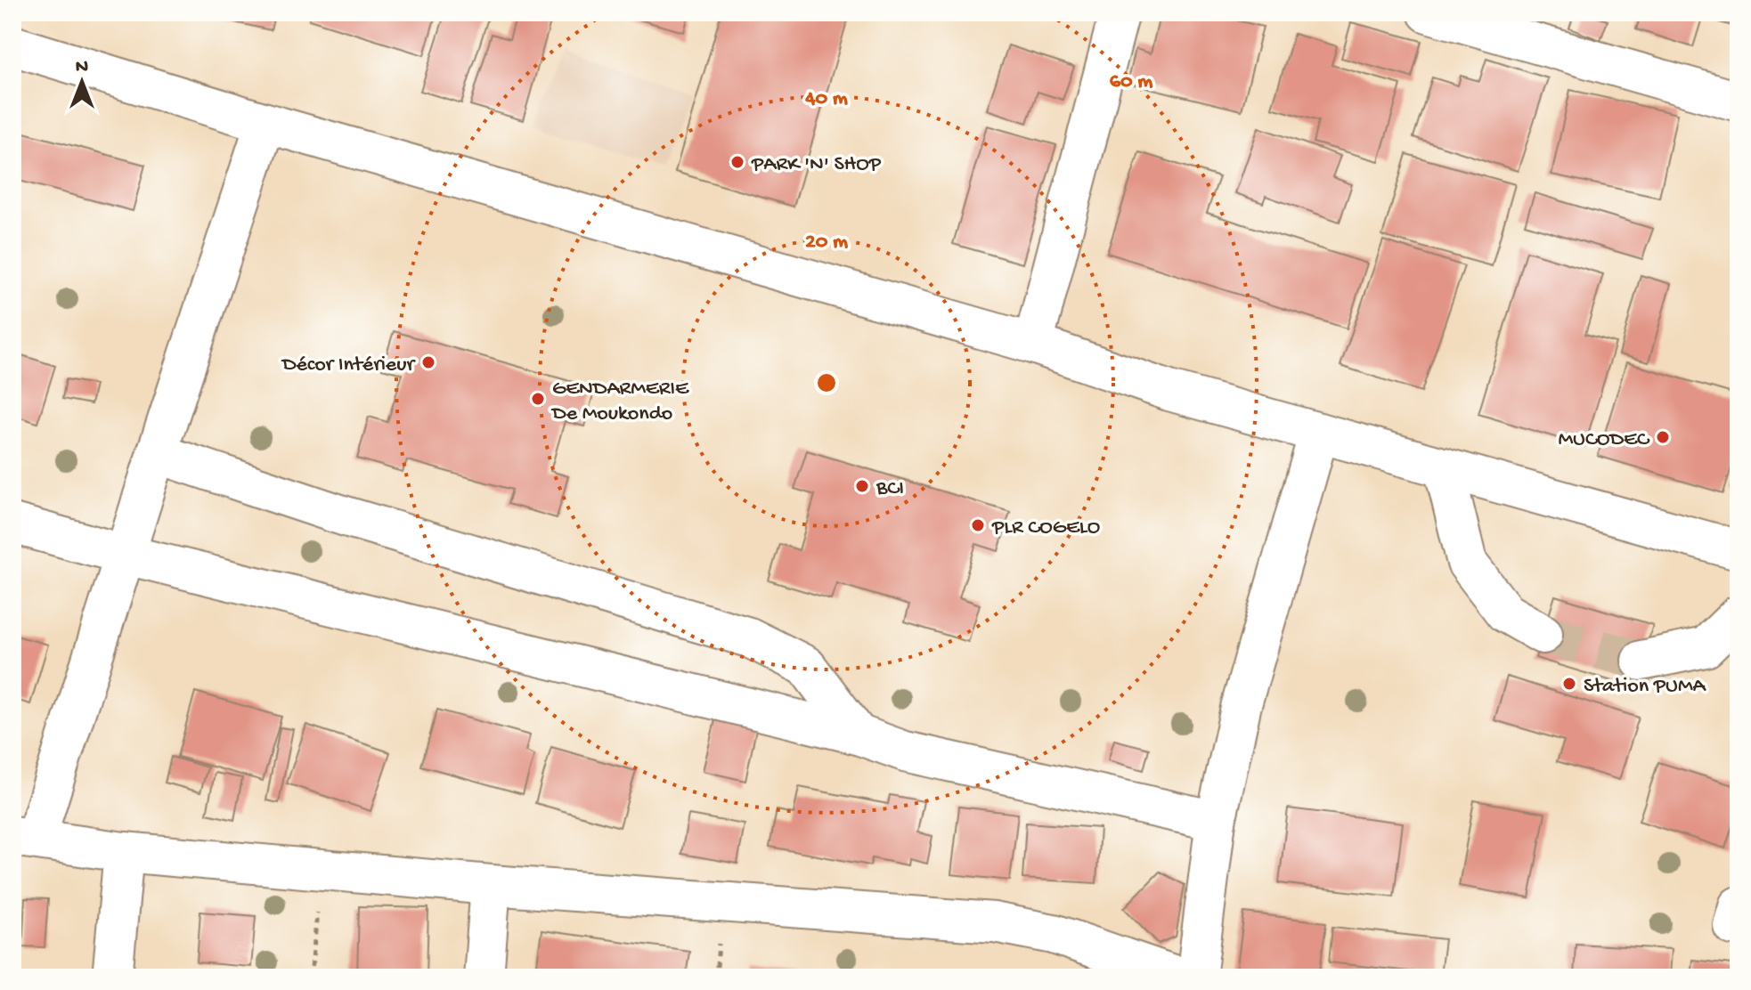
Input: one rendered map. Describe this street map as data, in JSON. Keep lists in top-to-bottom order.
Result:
{
  "places": [
    "PARK 'N' SHOP",
    "Décor Intérieur",
    "GENDARMERIE De Moukondo",
    "MUCODEC",
    "BCI",
    "PLR COGELO",
    "Station PUMA"
  ],
  "north": "top",
  "rings": ["60 m", "40 m", "20 m"]
}
